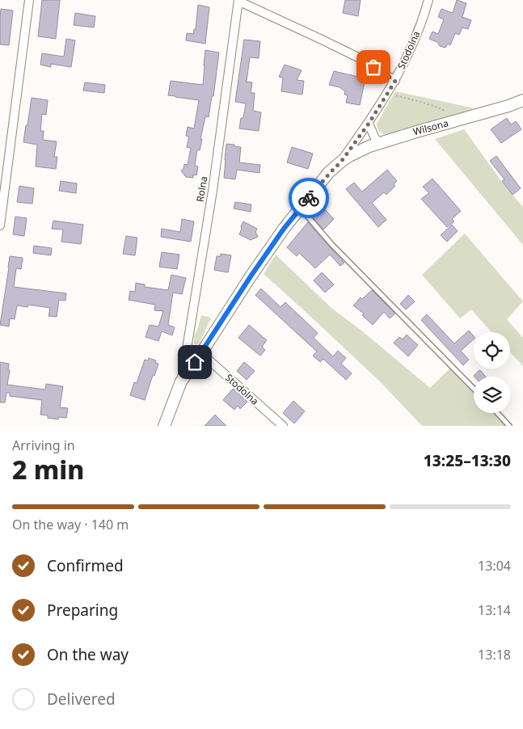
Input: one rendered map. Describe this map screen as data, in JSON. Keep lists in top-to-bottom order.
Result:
{
  "streets": {
    "street": ["Stodolna", "Wilsona", "Rolna"]
  },
  "crossings": [
    ["Stodolna", "Wilsona"],
    ["Stodolna", "Rolna"]
  ],
  "page": {
    "heading": ["2 min", "Arriving in", "13:25–13:30"],
    "bar": "On the way · 140 m",
    "list": [
      ["Confirmed", "13:04"],
      ["Preparing", "13:14"],
      ["On the way", "13:18"],
      "Delivered"
    ]
  }
}
